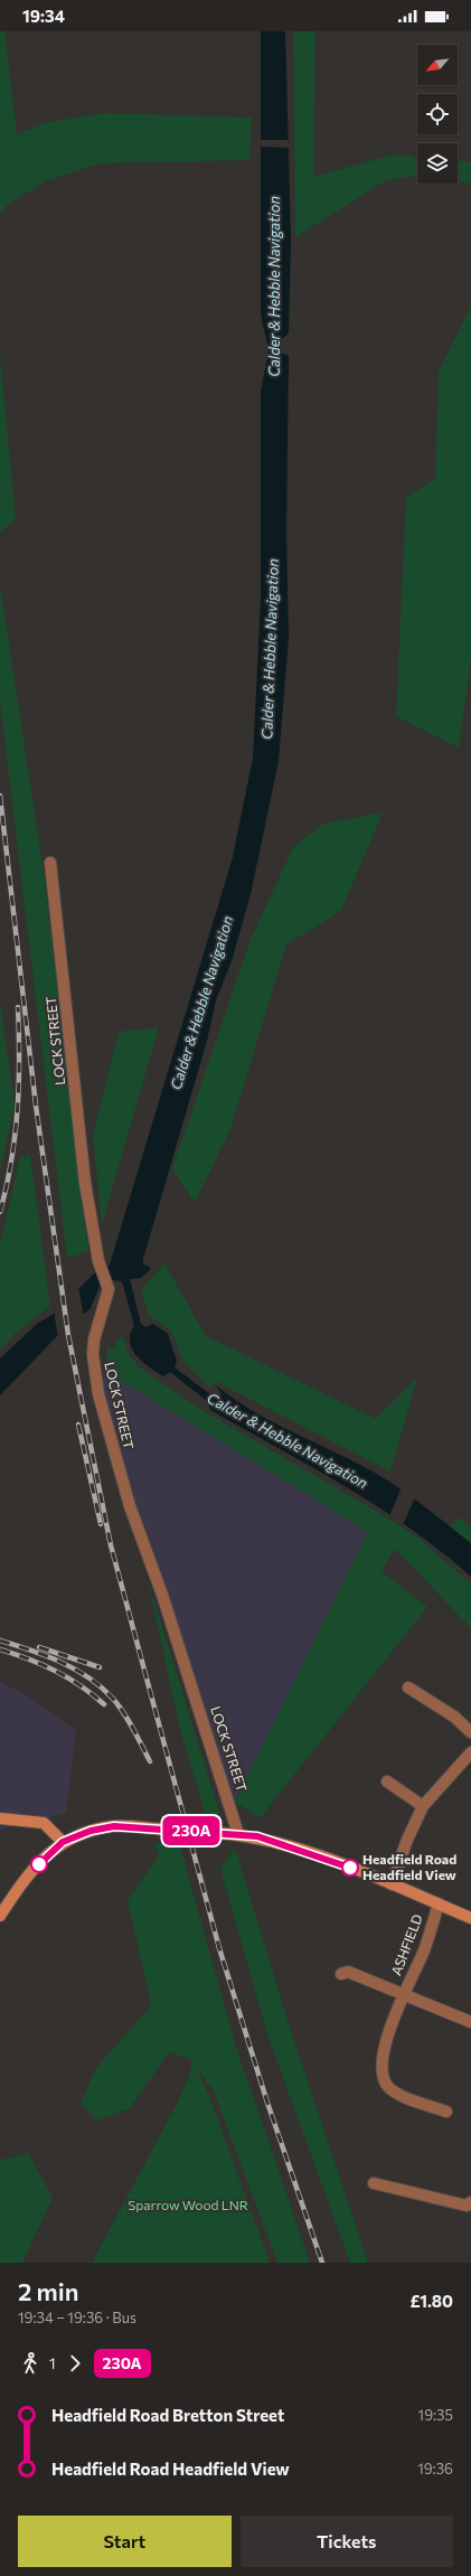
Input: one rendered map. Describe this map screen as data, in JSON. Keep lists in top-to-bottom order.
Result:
{
  "streets": {
    "street": ["LOCK STREET", "ASHFIELD"]
  },
  "water": ["Calder & Hebble Navigation"],
  "parks": ["Sparrow Wood LNR"],
  "places": ["Headfield Road Headfield View"],
  "lines": ["bus line 230A"],
  "north": "bottom left",
  "page": {
    "status": "19:34",
    "on_map": "230A",
    "heading": ["2 min", "19:34 – 19:36 · Bus", "£1.80"],
    "legs": ["1", "230A"],
    "list": [
      {
        "name": "Headfield Road Bretton Street",
        "value": "19:35"
      },
      {
        "name": "Headfield Road Headfield View",
        "value": "19:36"
      }
    ],
    "buttons": ["Start", "Tickets"]
  }
}
